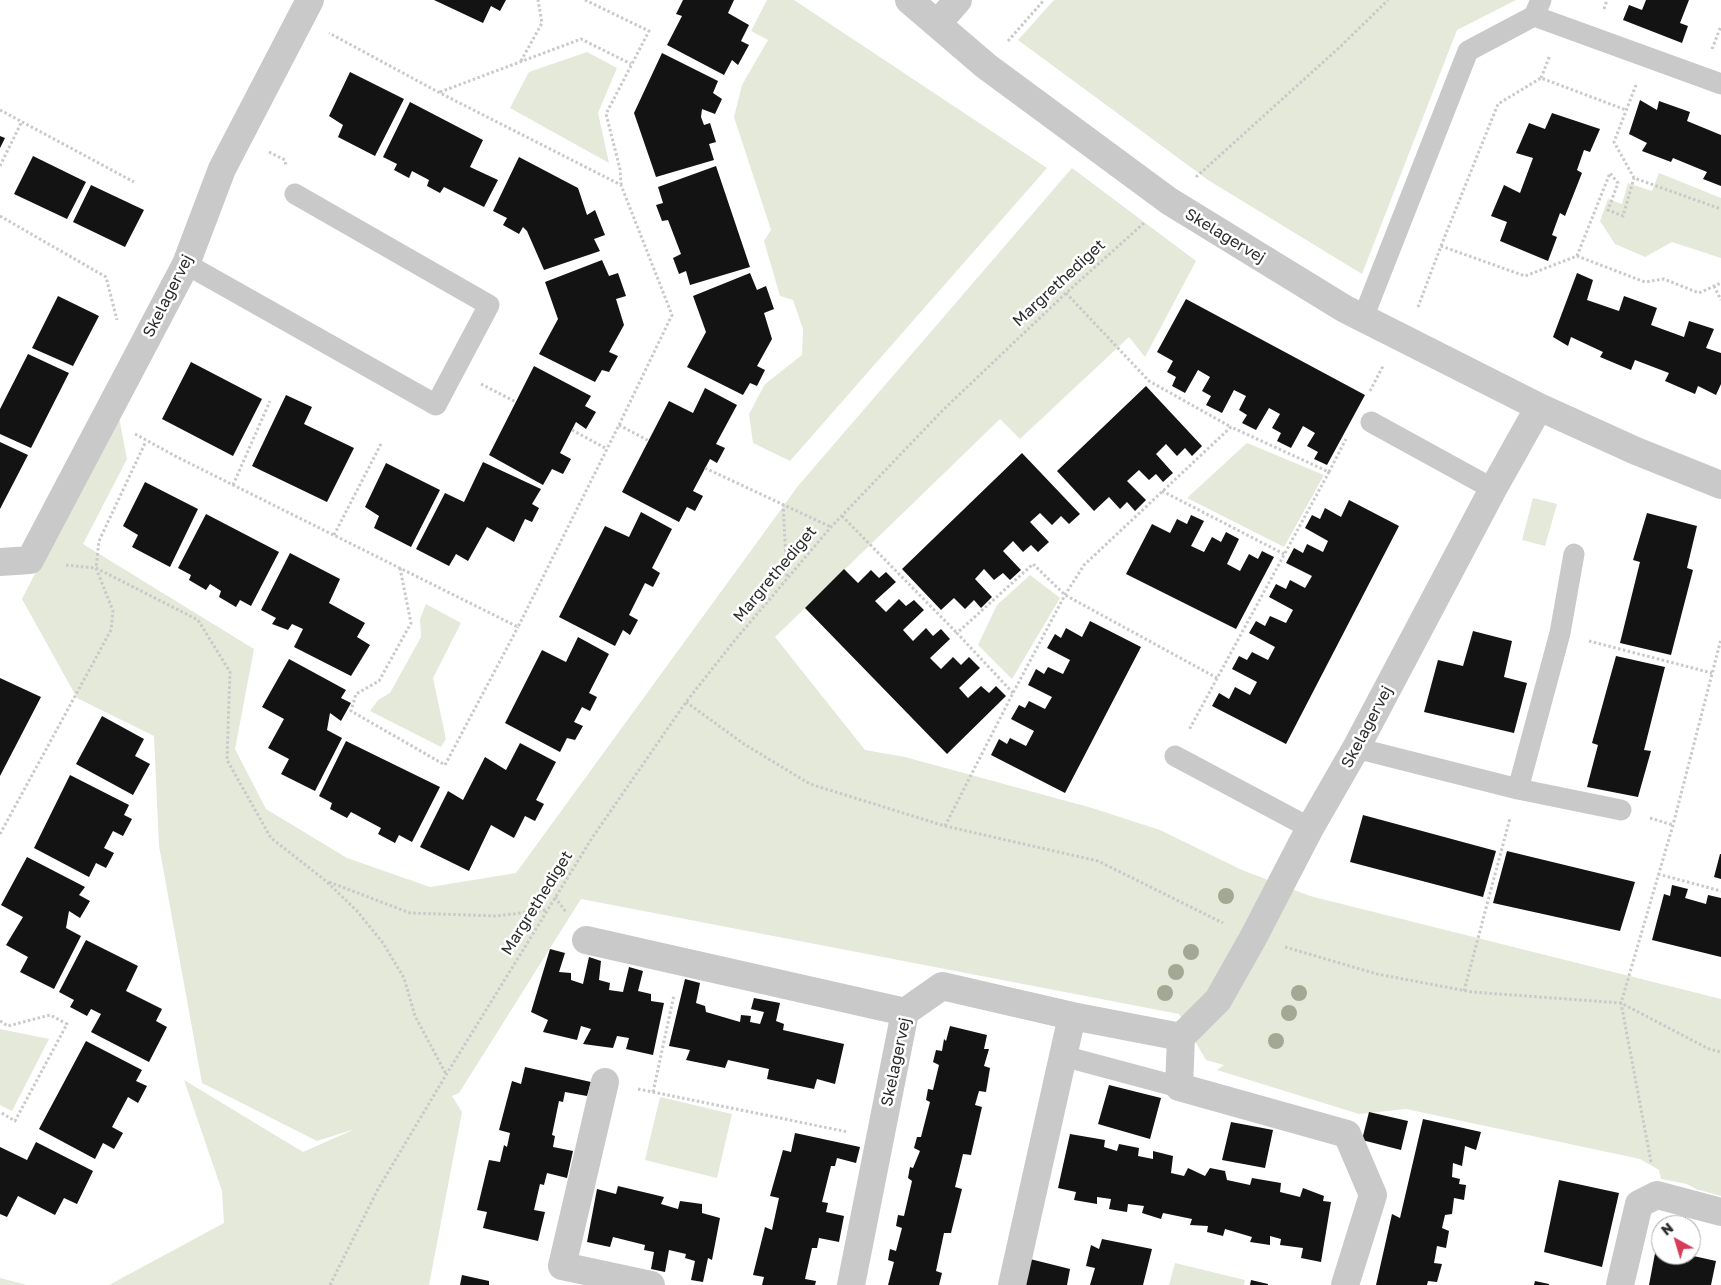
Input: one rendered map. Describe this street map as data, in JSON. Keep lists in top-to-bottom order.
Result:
{
  "streets": {
    "street": ["Skelagervej"],
    "path": ["Margrethediget"]
  },
  "crossings": [
    ["Skelagervej", "Margrethediget"]
  ],
  "north": "top left"
}
